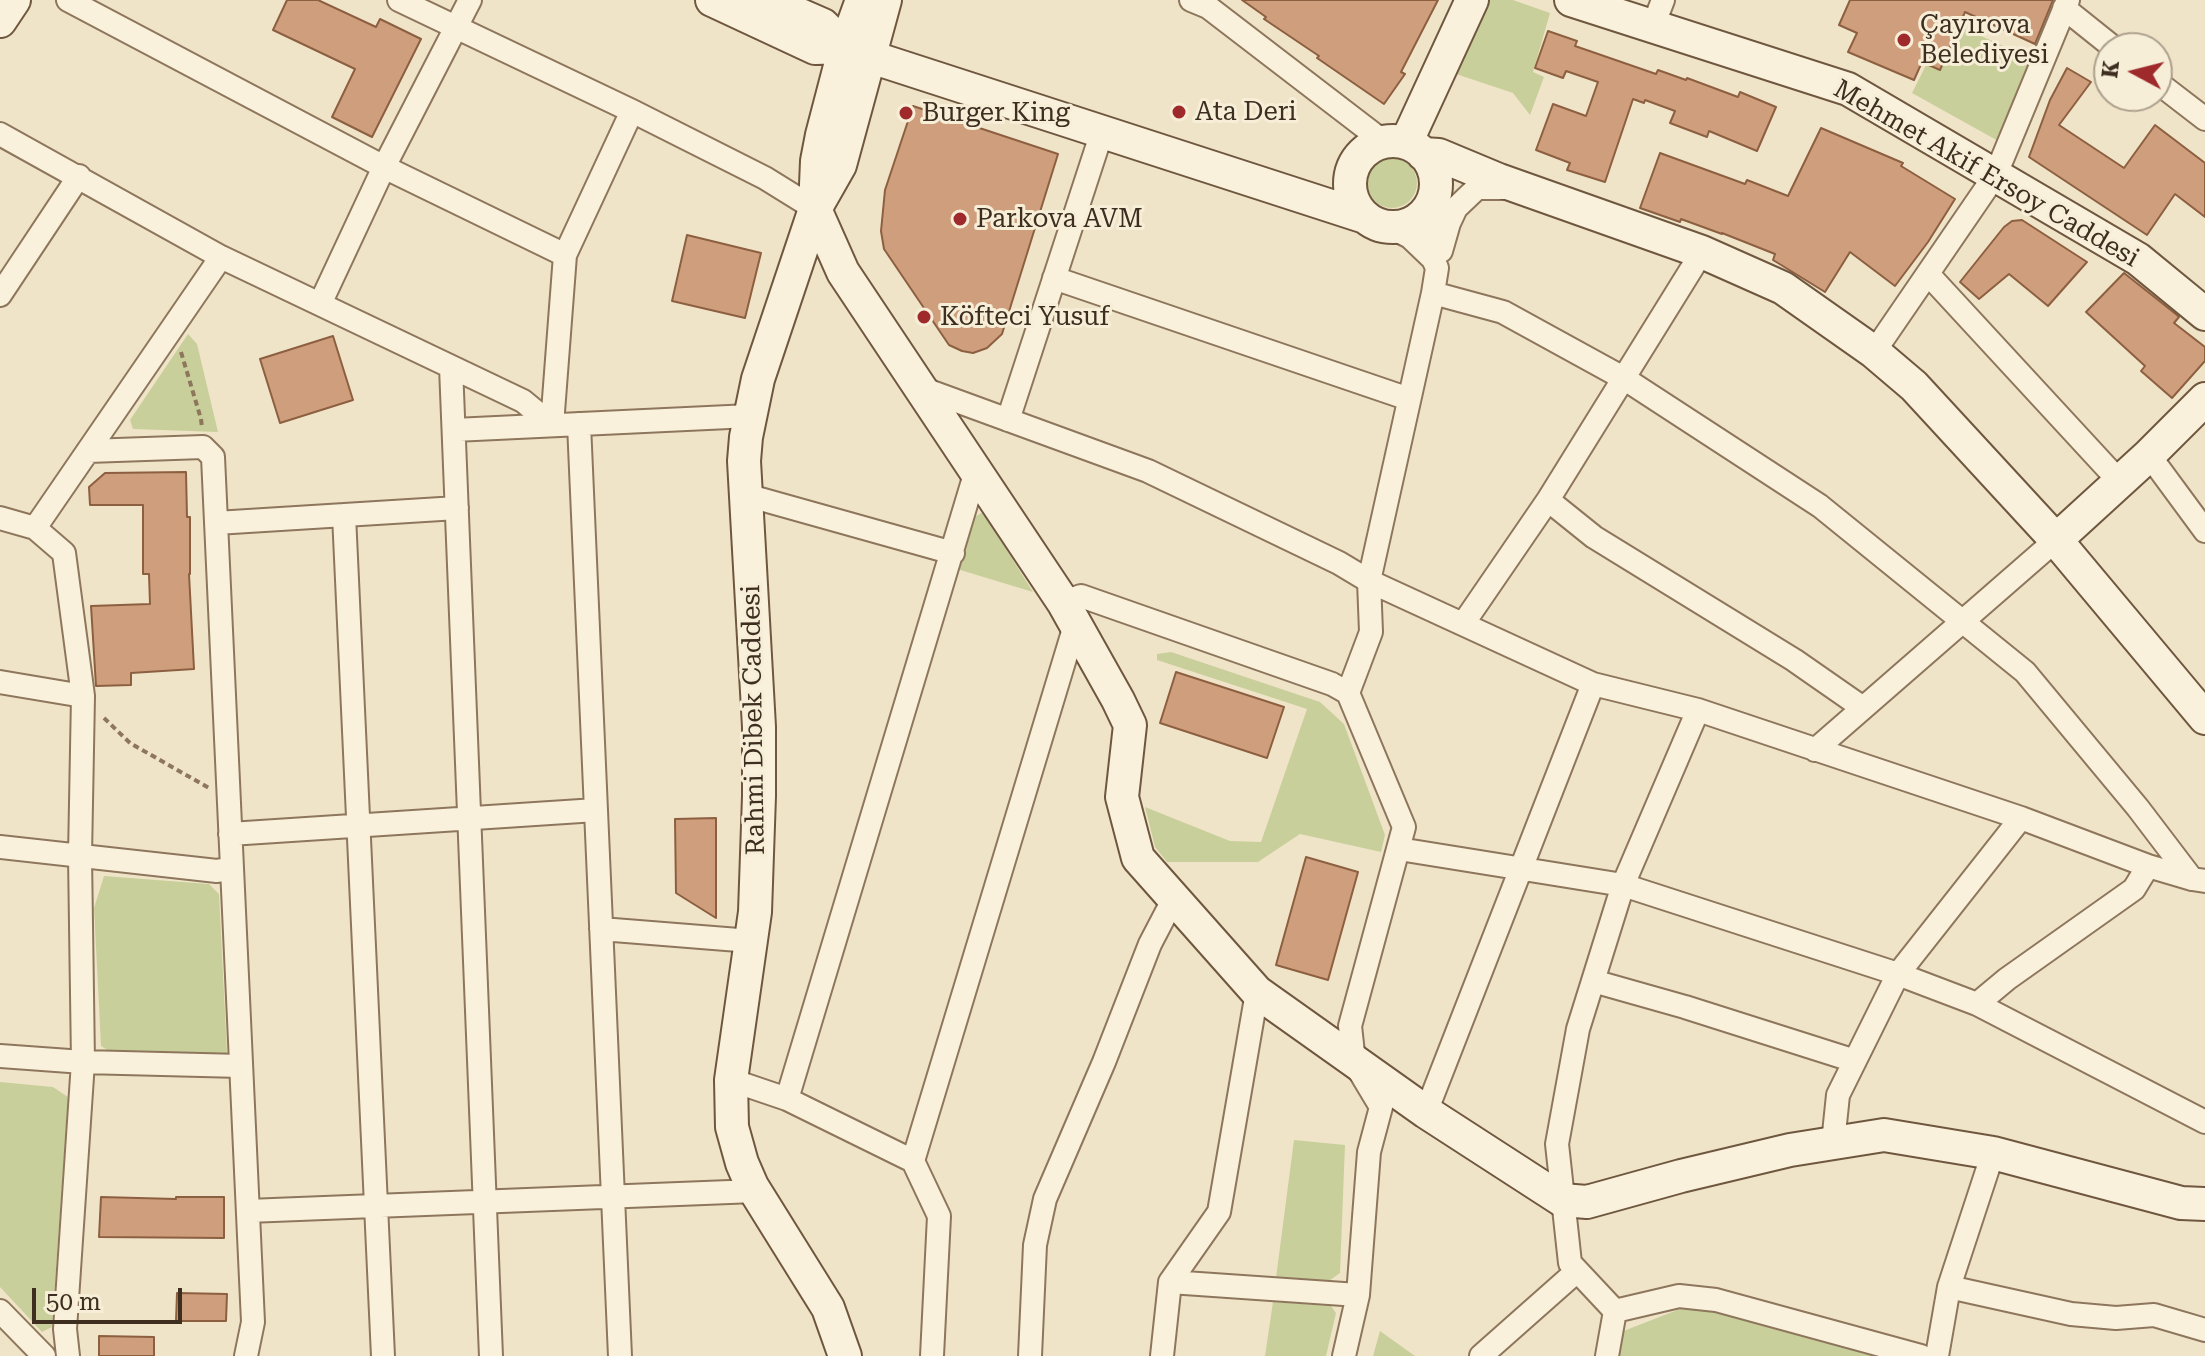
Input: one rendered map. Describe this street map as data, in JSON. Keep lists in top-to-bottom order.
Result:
{
  "streets": {
    "street": ["Mehmet Akif Ersoy Caddesi", "Rahmi Dibek Caddesi"]
  },
  "places": [
    "Çayırova Belediyesi",
    "Ata Deri",
    "Burger King",
    "Parkova AVM",
    "Köfteci Yusuf"
  ],
  "scale_bar": "50 m",
  "north": "left"
}
